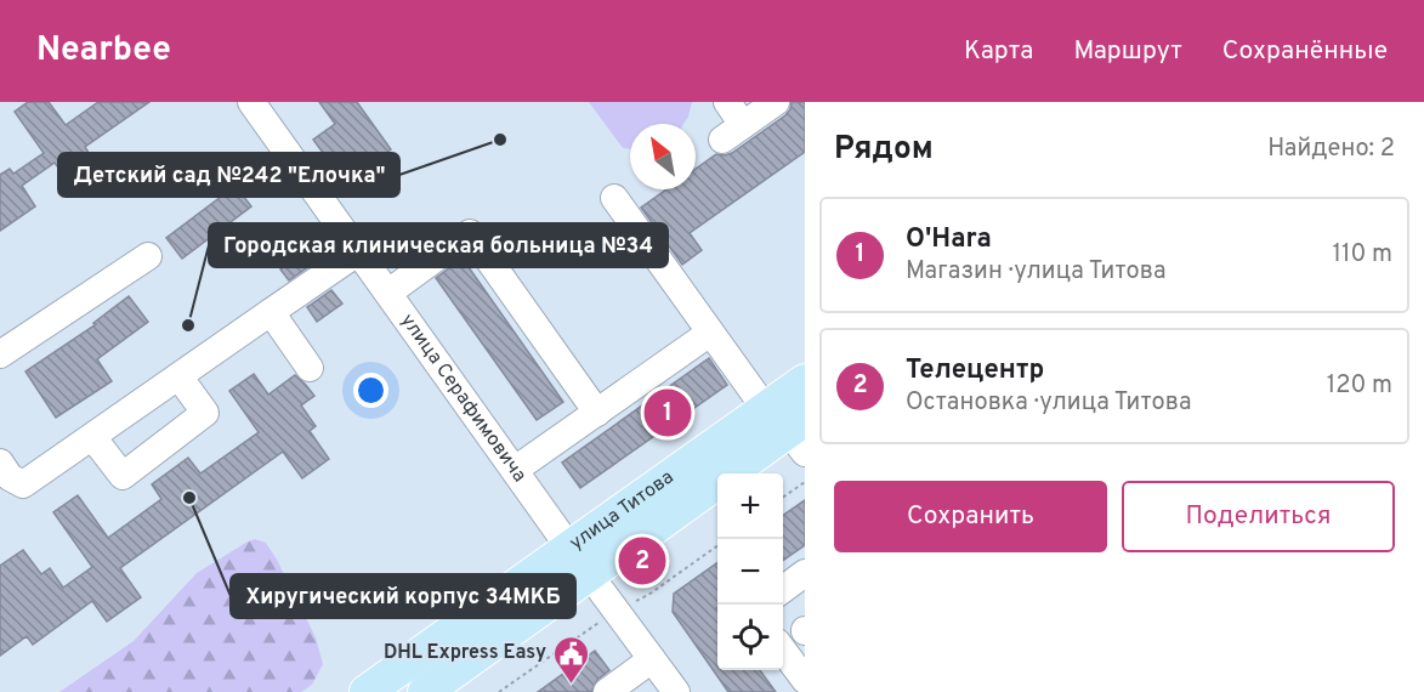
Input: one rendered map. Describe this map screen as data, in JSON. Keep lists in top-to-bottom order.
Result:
{
  "streets": {
    "main road": ["улица Титова"],
    "street": ["улица Серафимовича"]
  },
  "crossings": [
    ["улица Серафимовича", "улица Титова"]
  ],
  "places": {
    "other": ["Детский сад №242 \"Елочка\"", "Городская клиническая больница №34", "Хиругический корпус 34МКБ"],
    "public building": ["DHL Express Easy"]
  },
  "north": "top left",
  "page": {
    "header": "Nearbee",
    "nav": ["Карта", "Маршрут", "Сохранённые"],
    "heading": ["Рядом", "Найдено: 2"],
    "list": [
      {
        "mark": "1",
        "name": "O'Hara",
        "note": "Магазин · улица Титова",
        "value": "110 m"
      },
      {
        "mark": "2",
        "name": "Телецентр",
        "note": "Остановка · улица Титова",
        "value": "120 m"
      }
    ],
    "pins": ["1", "2"],
    "buttons": ["Сохранить", "Поделиться"],
    "map_buttons": ["+", "−"]
  }
}
